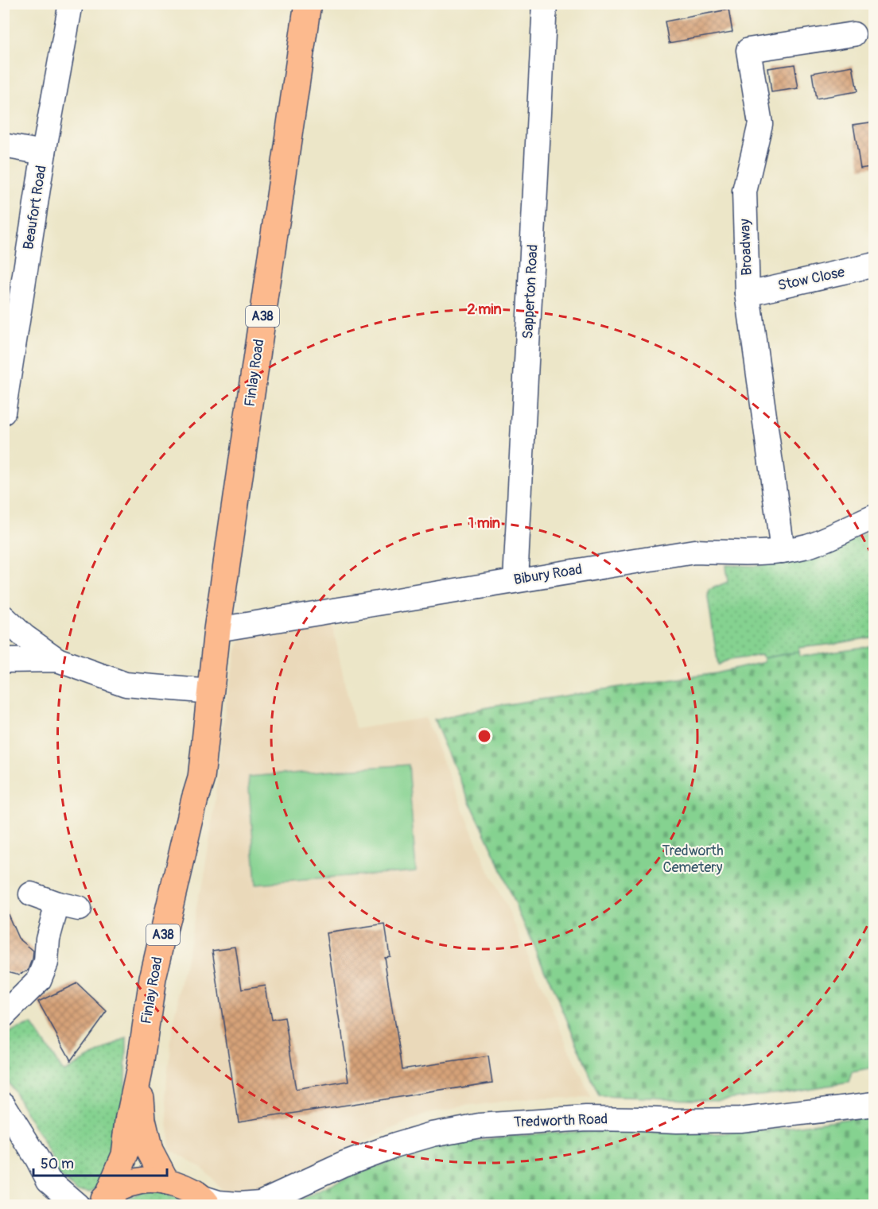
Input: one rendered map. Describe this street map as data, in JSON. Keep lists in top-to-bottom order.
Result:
{
  "streets": {
    "highway": ["A38", "Finlay Road"],
    "street": [
      "Beaufort Road",
      "Broadway",
      "Stow Close",
      "Sapperton Road",
      "Bibury Road",
      "Tredworth Road"
    ]
  },
  "crossings": [
    ["Broadway", "Stow Close"],
    ["Broadway", "Bibury Road"],
    ["Sapperton Road", "Bibury Road"],
    ["A38", "Finlay Road"],
    ["A38", "Bibury Road"],
    ["A38", "Tredworth Road"],
    ["Finlay Road", "Bibury Road"]
  ],
  "parks": ["Tredworth Cemetery"],
  "scale_bar": "50 m",
  "rings": ["2 min", "1 min"]
}
